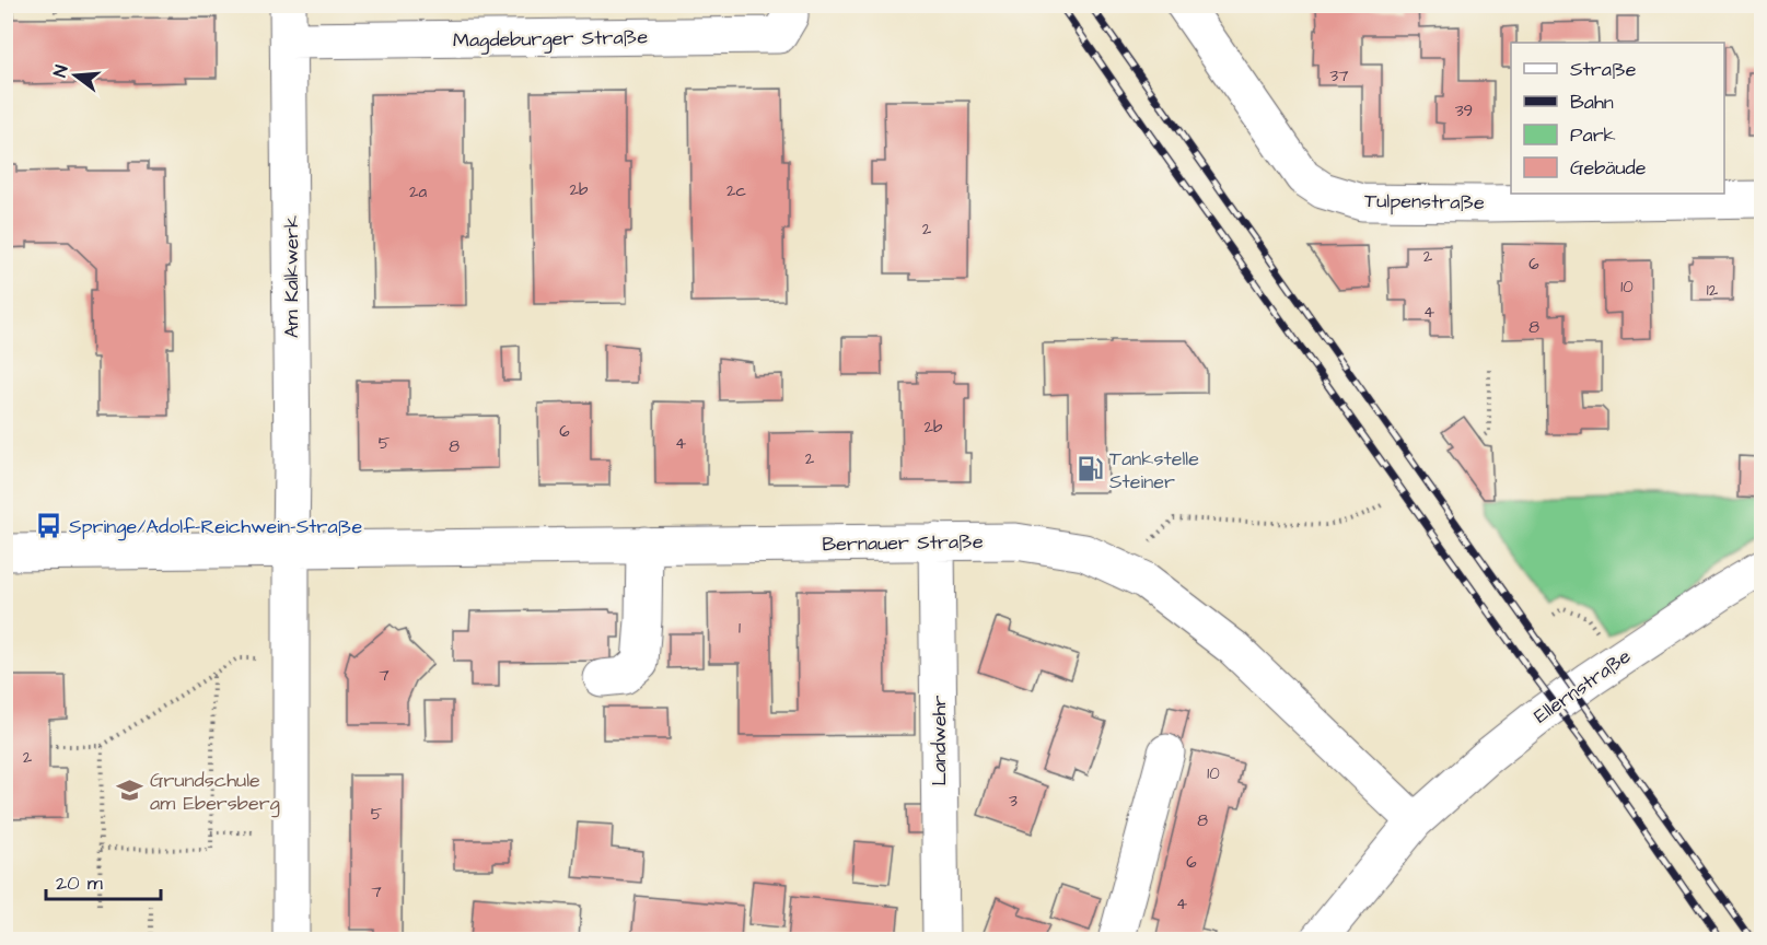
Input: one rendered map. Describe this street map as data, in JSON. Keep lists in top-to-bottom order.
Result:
{
  "streets": {
    "street": [
      "Magdeburger Straße",
      "Tulpenstraße",
      "Am Kalkwerk",
      "Bernauer Straße",
      "Ellernstraße",
      "Landwehr"
    ]
  },
  "crossings": [
    ["Magdeburger Straße", "Am Kalkwerk"],
    ["Am Kalkwerk", "Bernauer Straße"],
    ["Bernauer Straße", "Ellernstraße"],
    ["Bernauer Straße", "Landwehr"]
  ],
  "places": {
    "fuel station": ["Tankstelle Steiner"],
    "bus stop": ["Springe/Adolf-Reichwein-Straße"],
    "school or university": ["Grundschule am Ebersberg"]
  },
  "house_numbers": [
    "37",
    "39",
    "2b",
    "2c",
    "2a",
    "2",
    "2",
    "6",
    "10",
    "12",
    "4",
    "8",
    "2b",
    "6",
    "5",
    "4",
    "8",
    "2",
    "1",
    "7",
    "2",
    "10",
    "3",
    "5",
    "8",
    "6",
    "7",
    "4"
  ],
  "legend": [
    "Straße",
    "Bahn",
    "Park",
    "Gebäude"
  ],
  "scale_bar": "20 m",
  "north": "left"
}
